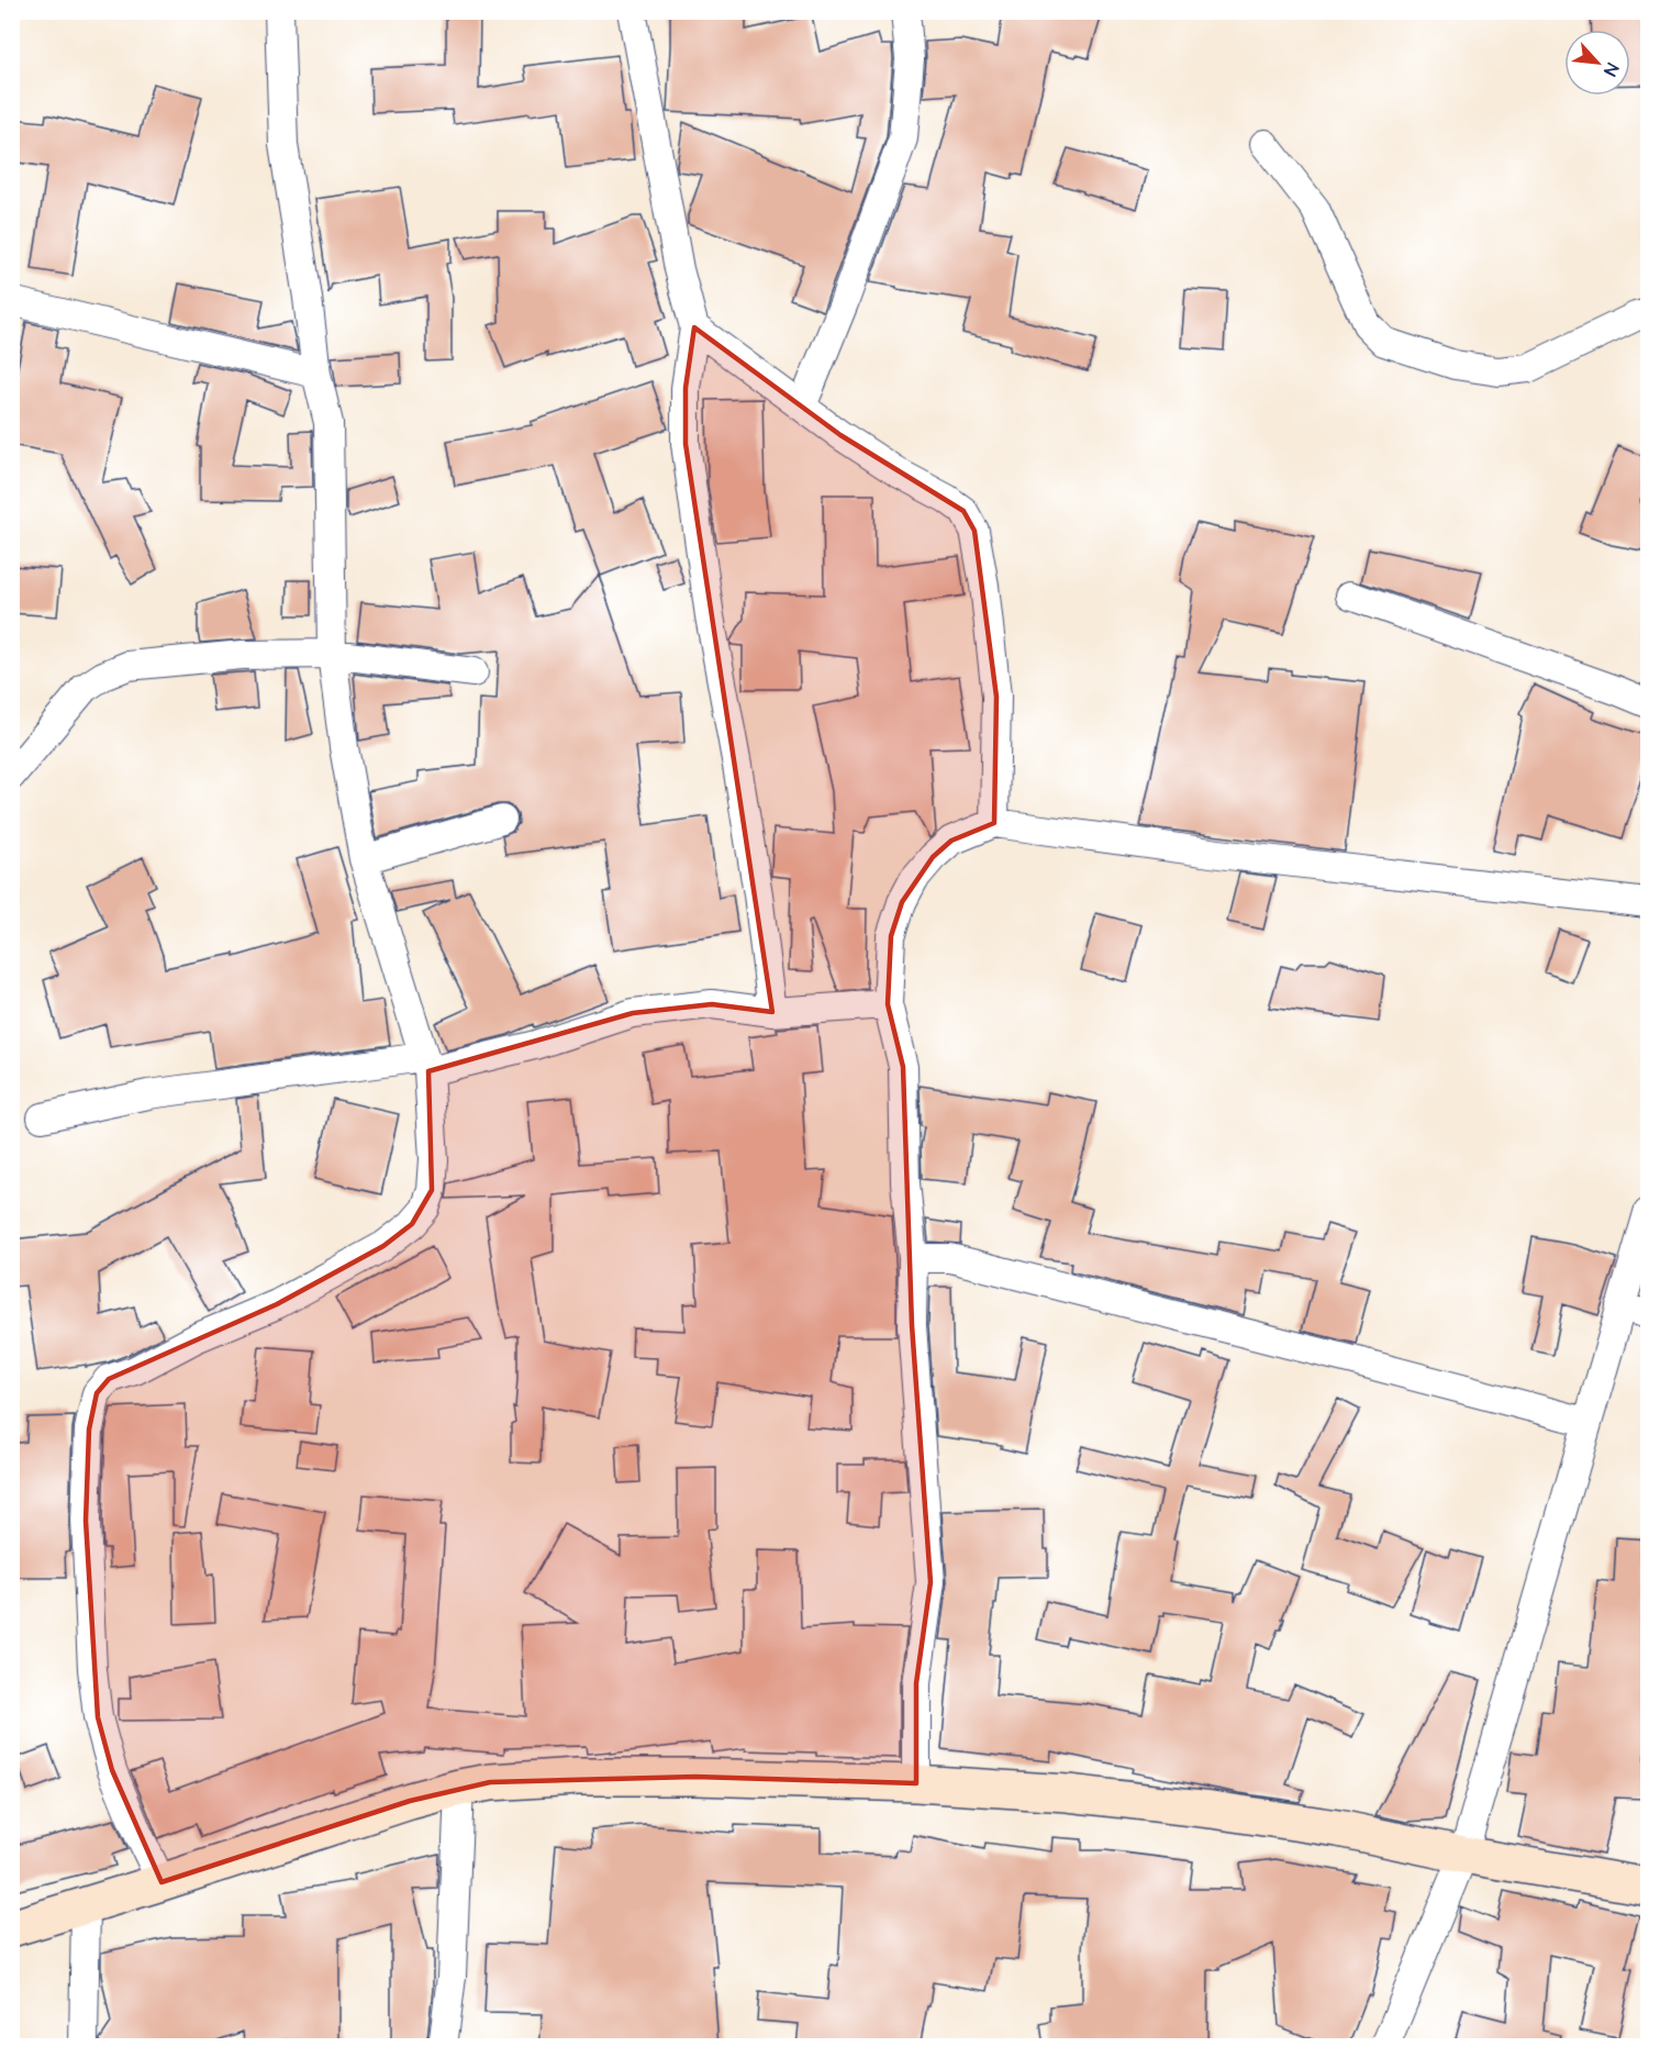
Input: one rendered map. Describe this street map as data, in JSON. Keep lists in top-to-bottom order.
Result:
{
  "north": "bottom right"
}
